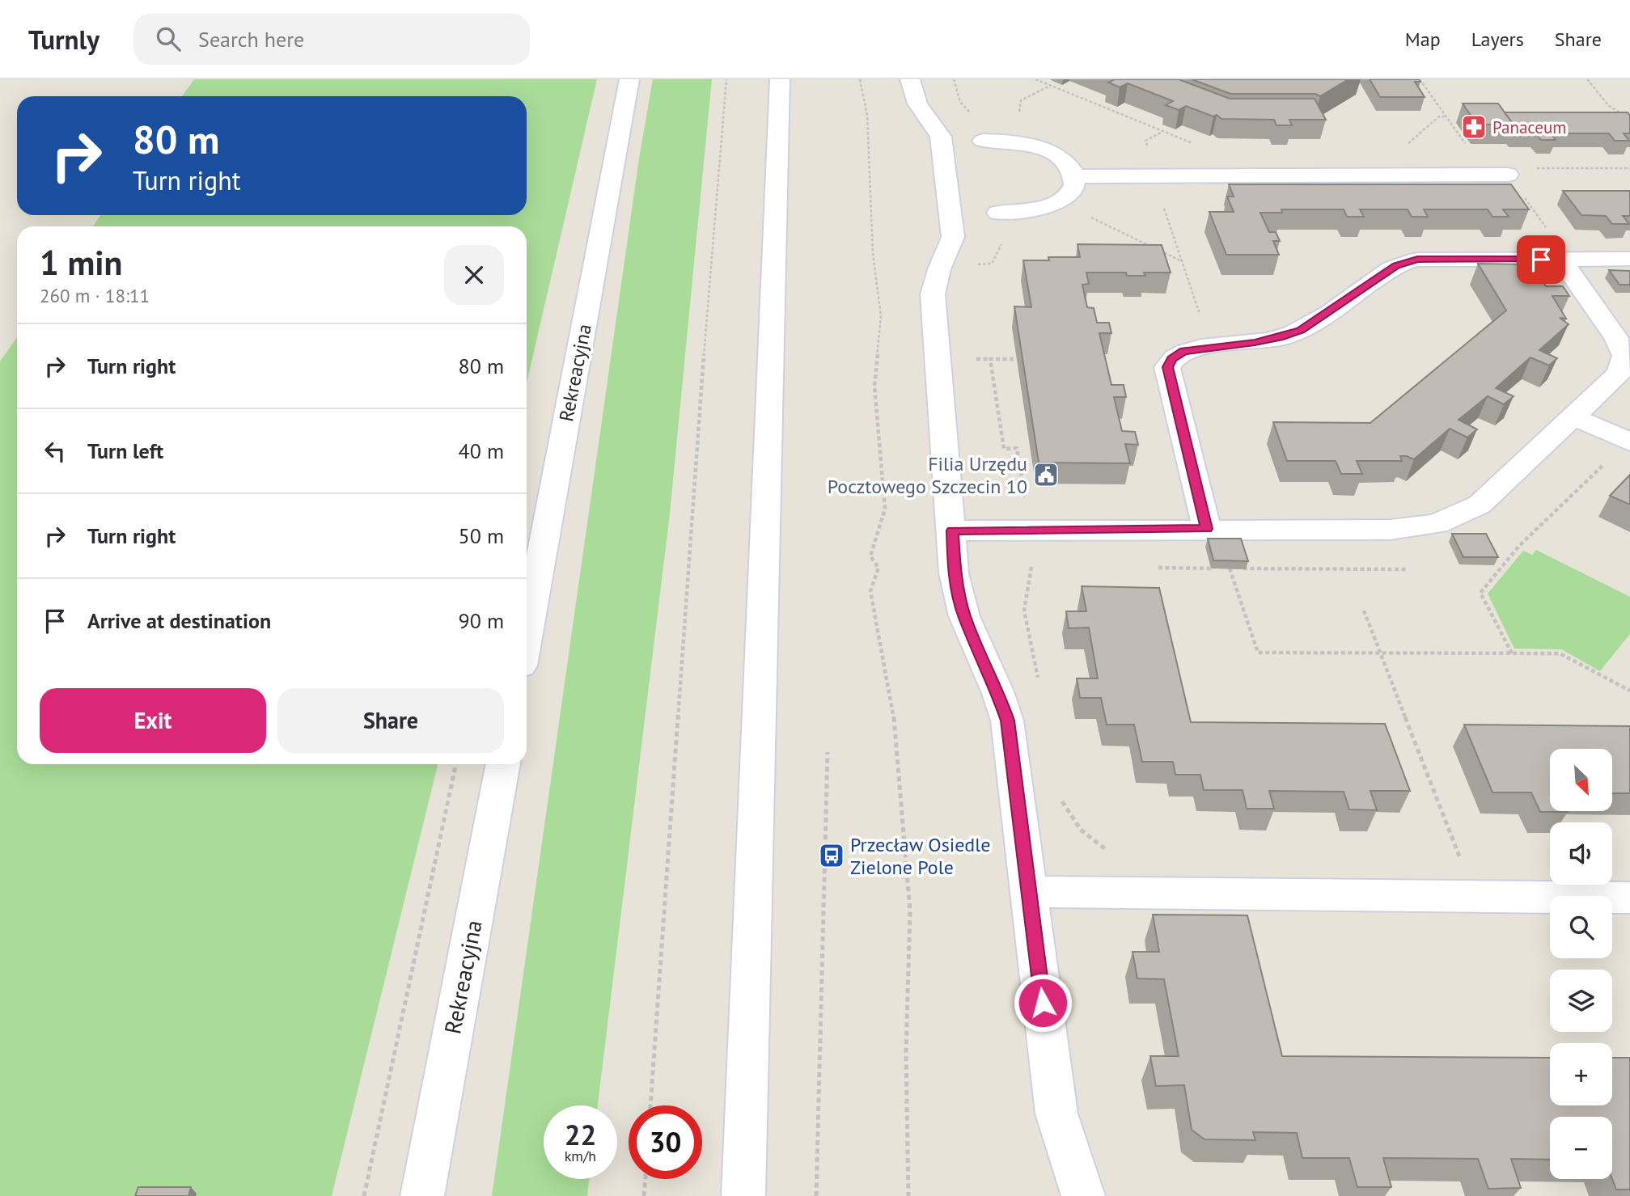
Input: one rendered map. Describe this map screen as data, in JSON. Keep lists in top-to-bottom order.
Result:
{
  "streets": {
    "street": ["Rekreacyjna"]
  },
  "places": {
    "pharmacy": ["Panaceum"],
    "public building": ["Filia Urzędu Pocztowego Szczecin 10"],
    "bus stop": ["Przecław Osiedle Zielone Pole"]
  },
  "north": "bottom right",
  "page": {
    "header": "Turnly",
    "search": "Search here",
    "nav": ["Map", "Layers", "Share"],
    "turn": ["80 m", "Turn right"],
    "heading": ["1 min", "260 m · 18:11"],
    "list": [
      {
        "name": "Turn right",
        "value": "80 m"
      },
      {
        "name": "Turn left",
        "value": "40 m"
      },
      {
        "name": "Turn right",
        "value": "50 m"
      },
      {
        "name": "Arrive at destination",
        "value": "90 m"
      }
    ],
    "buttons": ["Exit", "Share"],
    "map_buttons": ["+", "−"],
    "speed": "22 km/h",
    "limit": "30"
  }
}
